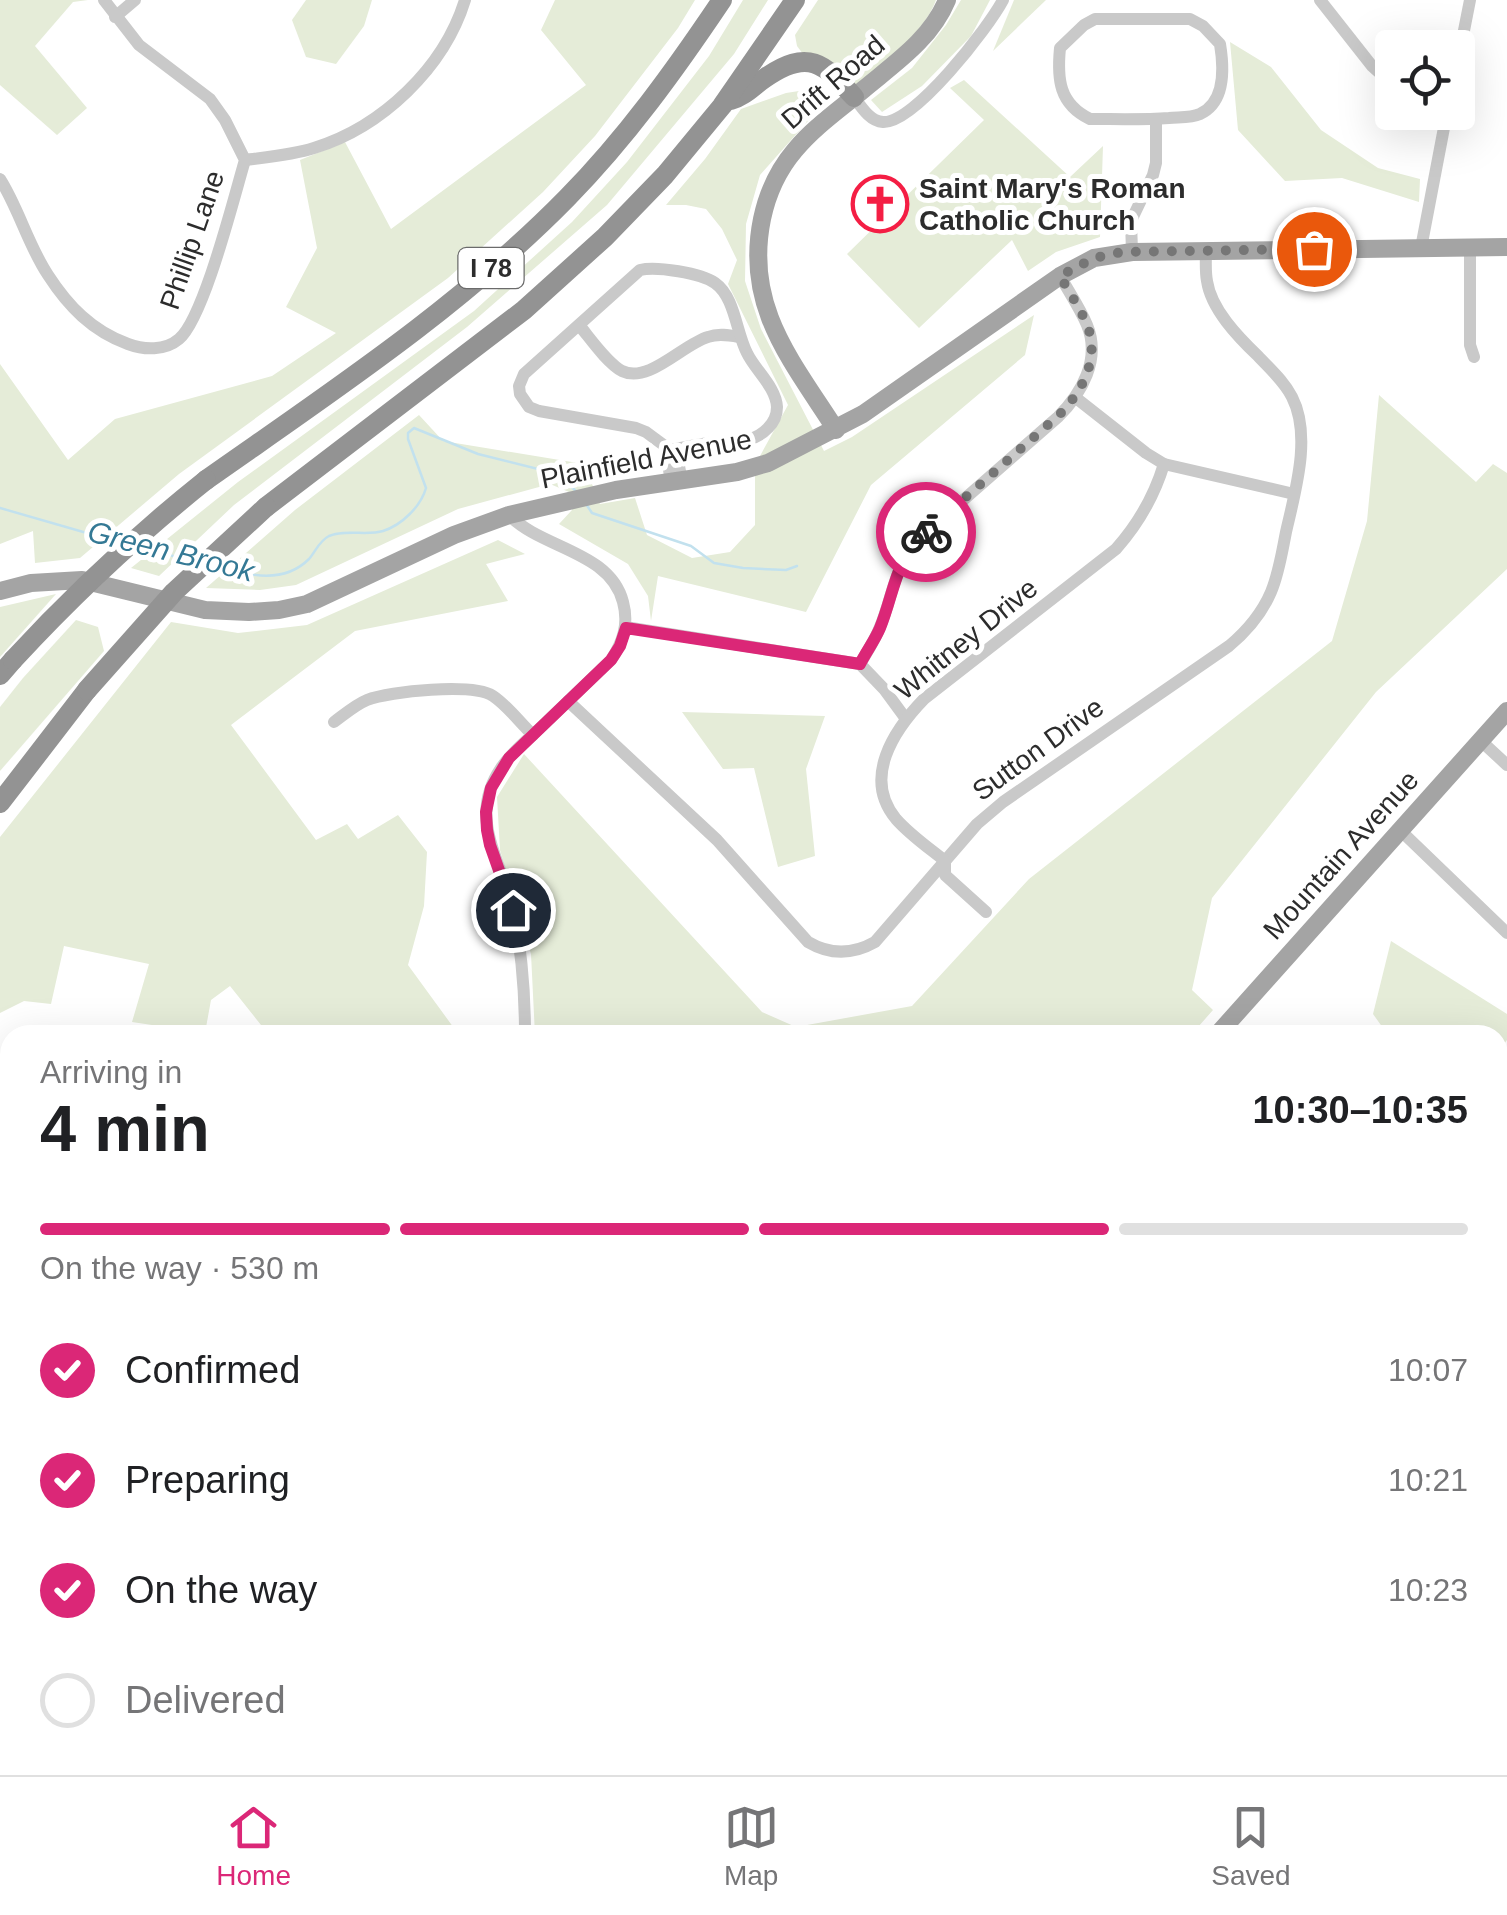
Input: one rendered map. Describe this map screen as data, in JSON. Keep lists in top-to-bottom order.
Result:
{
  "streets": {
    "highway": ["I 78"],
    "main road": ["Drift Road", "Plainfield Avenue", "Mountain Avenue"],
    "street": ["Phillip Lane", "Whitney Drive", "Sutton Drive"]
  },
  "crossings": [
    ["Drift Road", "Plainfield Avenue"],
    ["Plainfield Avenue", "Sutton Drive"],
    ["Whitney Drive", "Sutton Drive"]
  ],
  "water": ["Green Brook"],
  "places": {
    "church": ["Saint Mary's Roman Catholic Church"]
  },
  "page": {
    "heading": ["4 min", "Arriving in", "10:30–10:35"],
    "bar": "On the way · 530 m",
    "list": [
      ["Confirmed", "10:07"],
      ["Preparing", "10:21"],
      ["On the way", "10:23"],
      "Delivered"
    ],
    "tabs": ["Home", "Map", "Saved"]
  }
}
